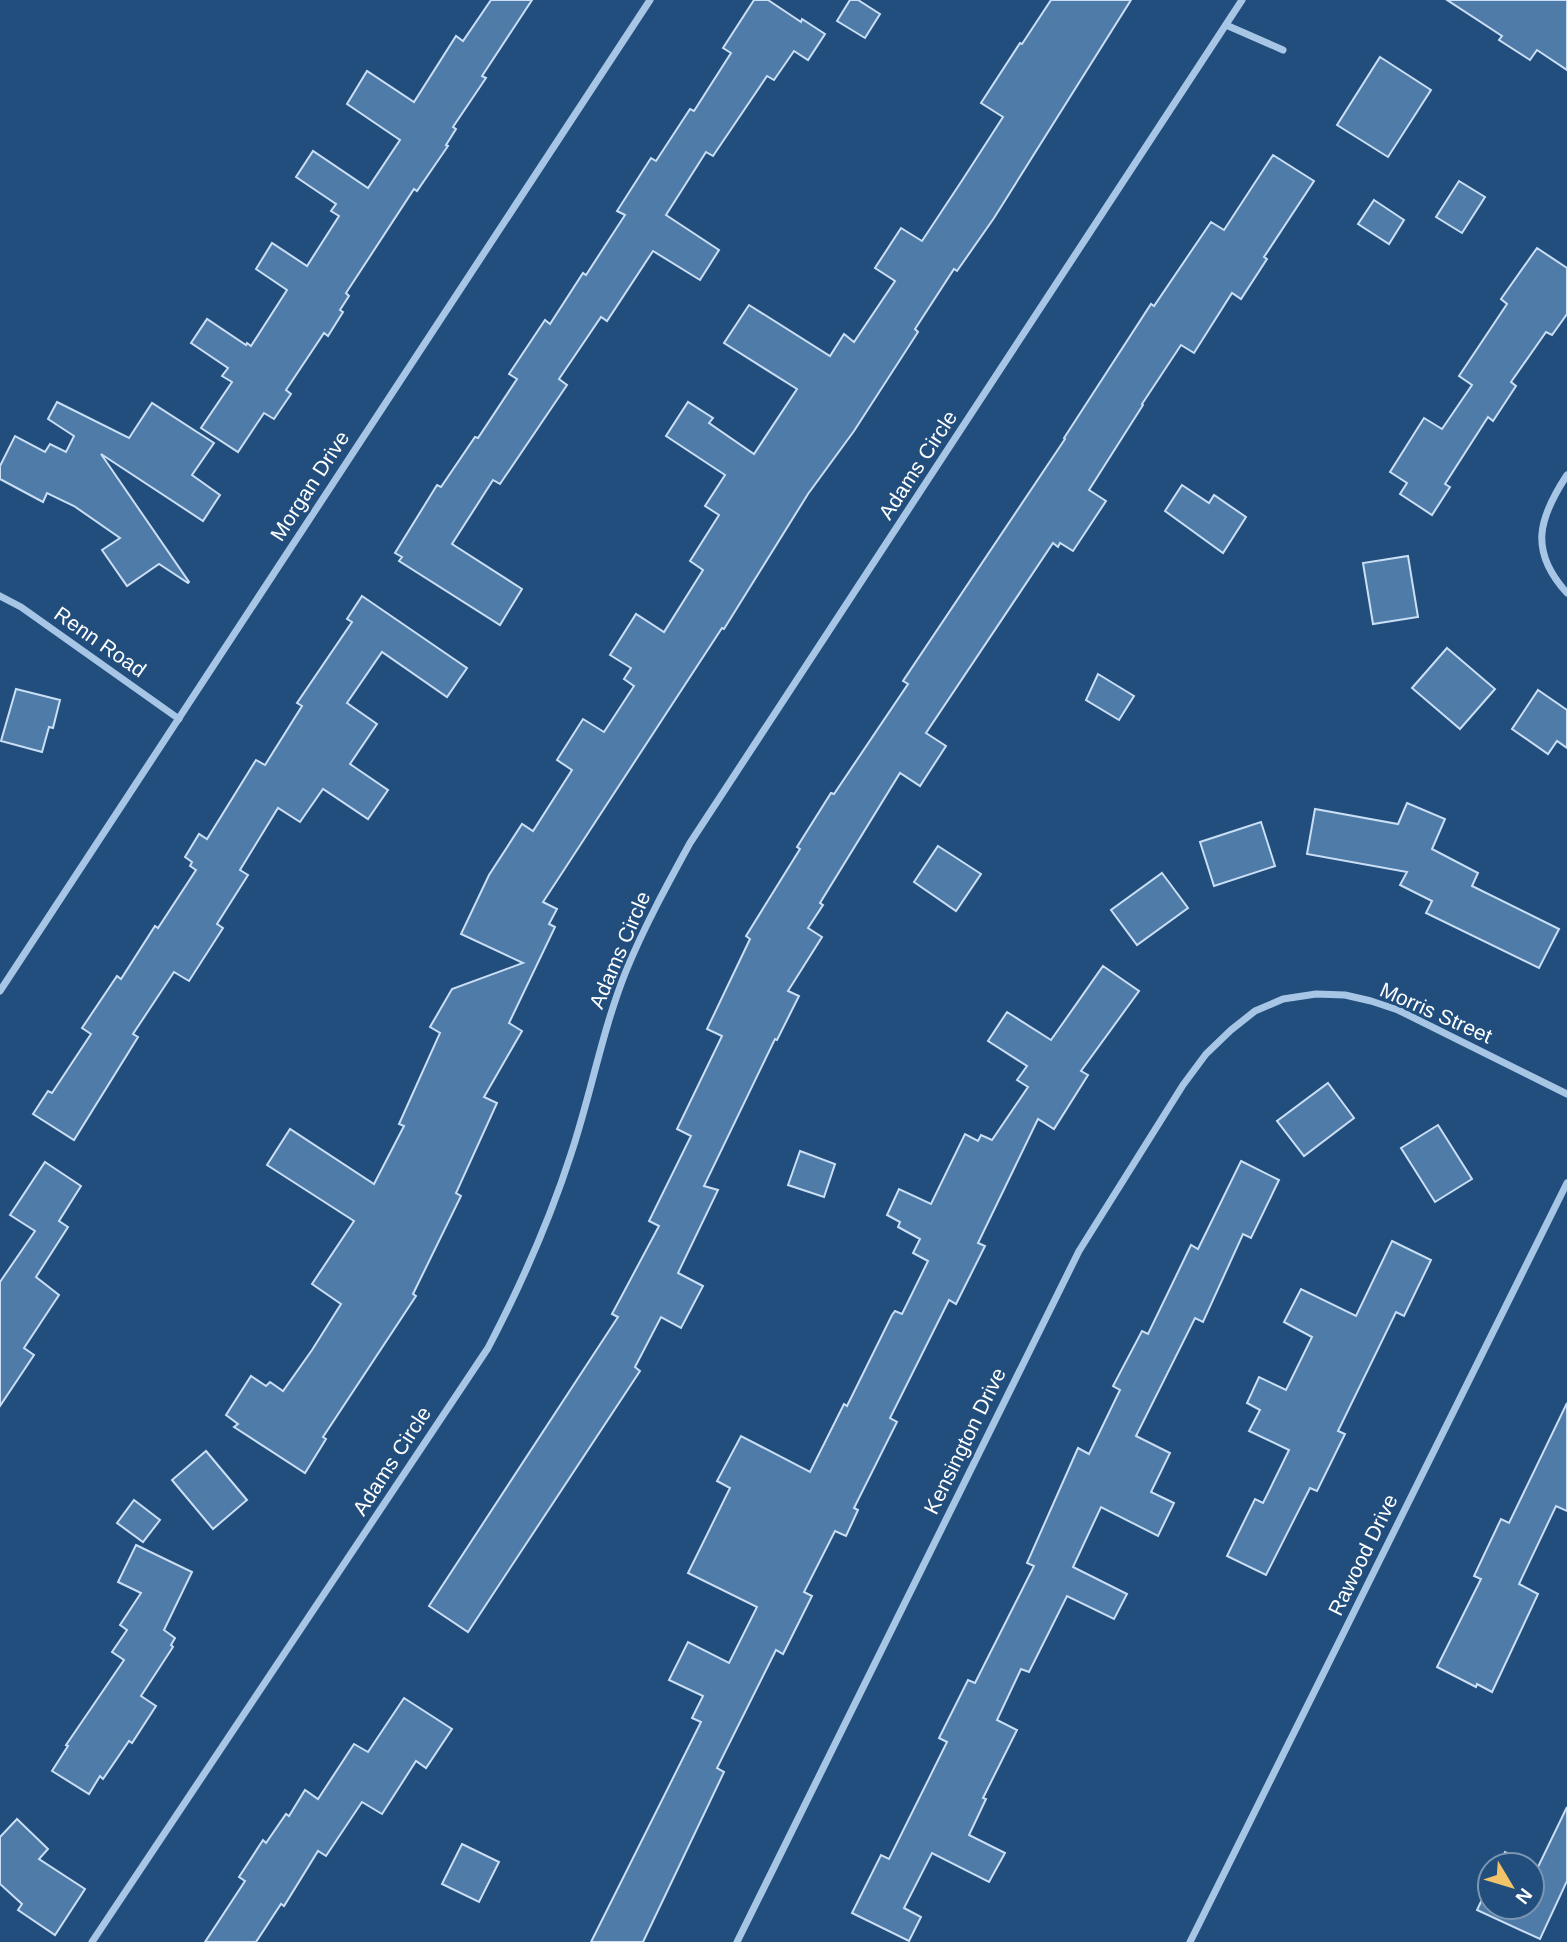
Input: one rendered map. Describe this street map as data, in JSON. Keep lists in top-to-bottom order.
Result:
{
  "streets": {
    "street": [
      "Adams Circle",
      "Morgan Drive",
      "Renn Road",
      "Morris Street",
      "Kensington Drive",
      "Rawood Drive"
    ]
  },
  "crossings": [
    ["Morgan Drive", "Renn Road"],
    ["Morris Street", "Kensington Drive"]
  ],
  "north": "bottom right"
}
